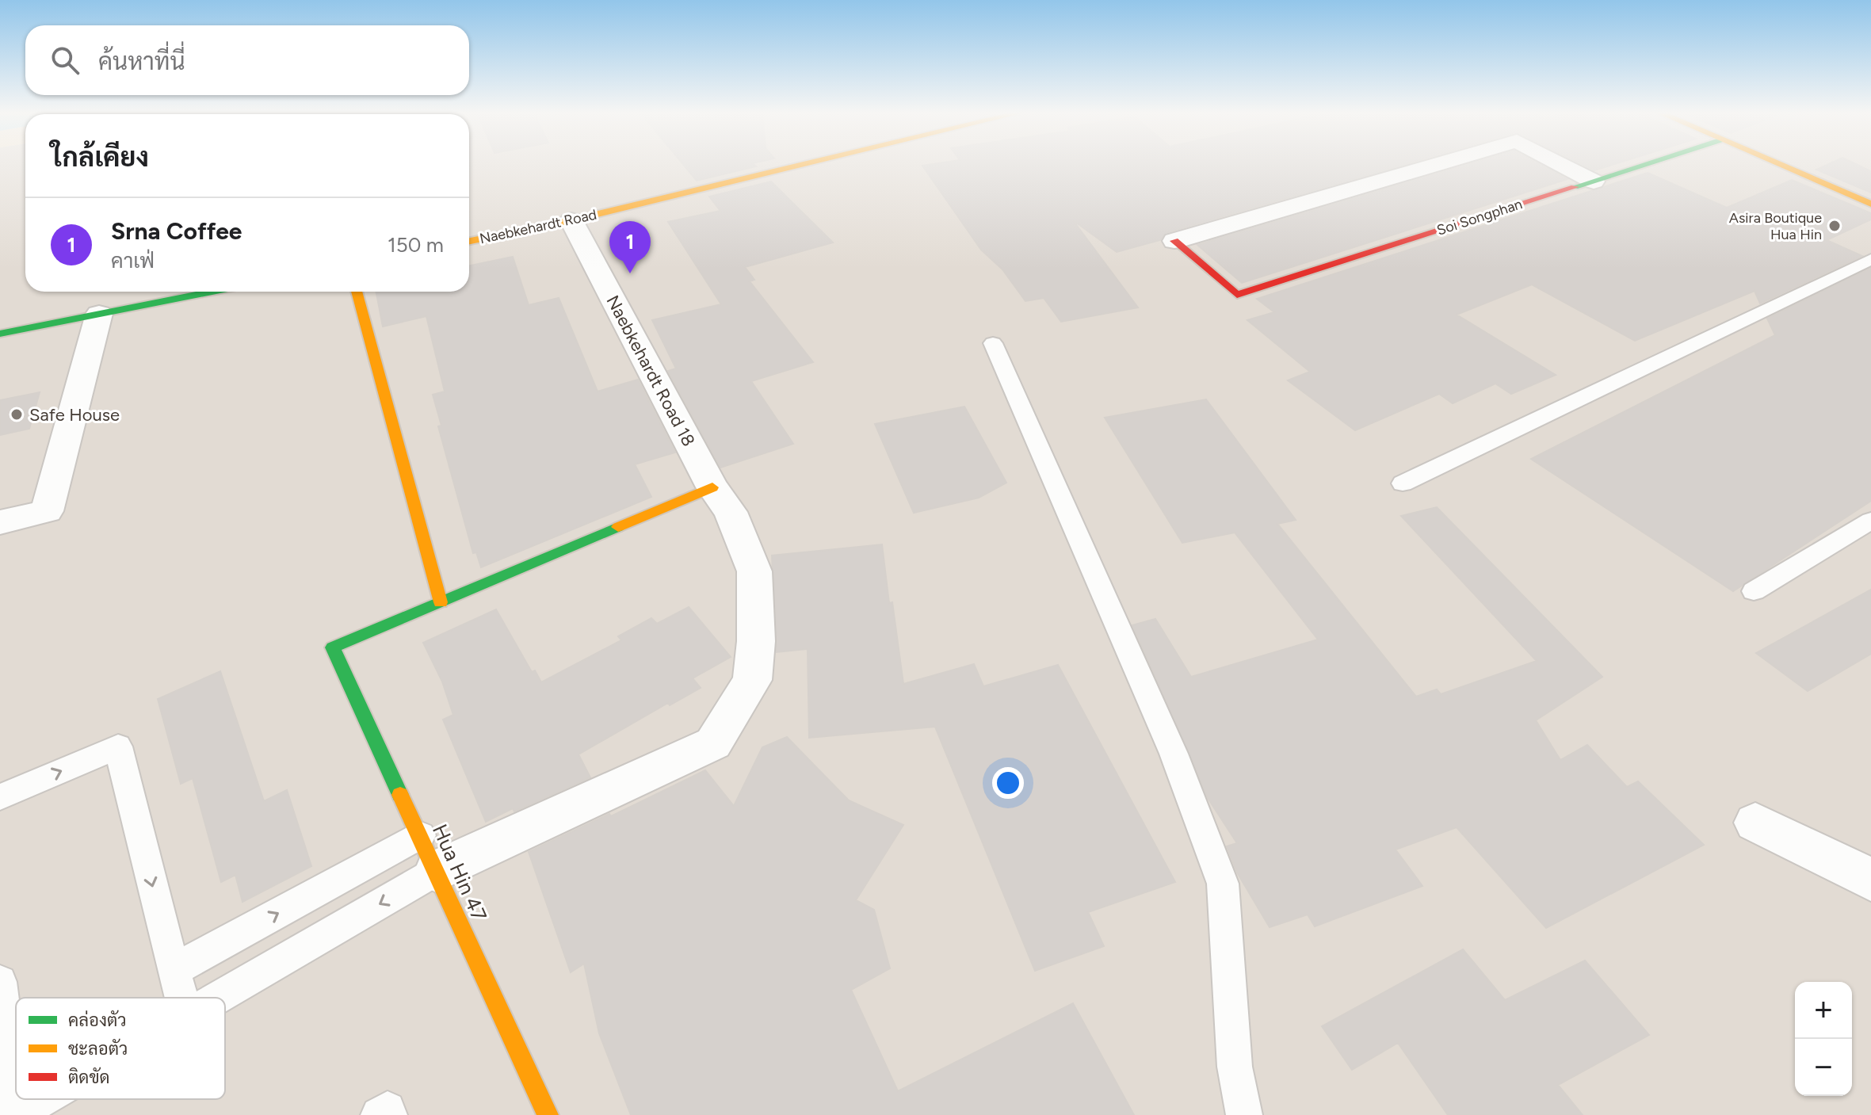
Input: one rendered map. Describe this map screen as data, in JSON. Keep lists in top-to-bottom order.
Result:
{
  "streets": {
    "street": [
      "Soi Songphan",
      "Naebkehardt Road",
      "Naebkehardt Road 18",
      "Hua Hin 47"
    ]
  },
  "crossings": [
    ["Naebkehardt Road", "Naebkehardt Road 18"],
    ["Naebkehardt Road 18", "Hua Hin 47"]
  ],
  "places": ["Asira Boutique Hua Hin", "Safe House"],
  "legend": ["คล่องตัว", "ชะลอตัว", "ติดขัด"],
  "page": {
    "search": "ค้นหาที่นี่",
    "heading": "ใกล้เคียง",
    "list": [
      {
        "mark": "1",
        "name": "Srna Coffee",
        "note": "คาเฟ่",
        "value": "150 m"
      }
    ],
    "pins": "1",
    "map_buttons": ["+", "−"]
  }
}
